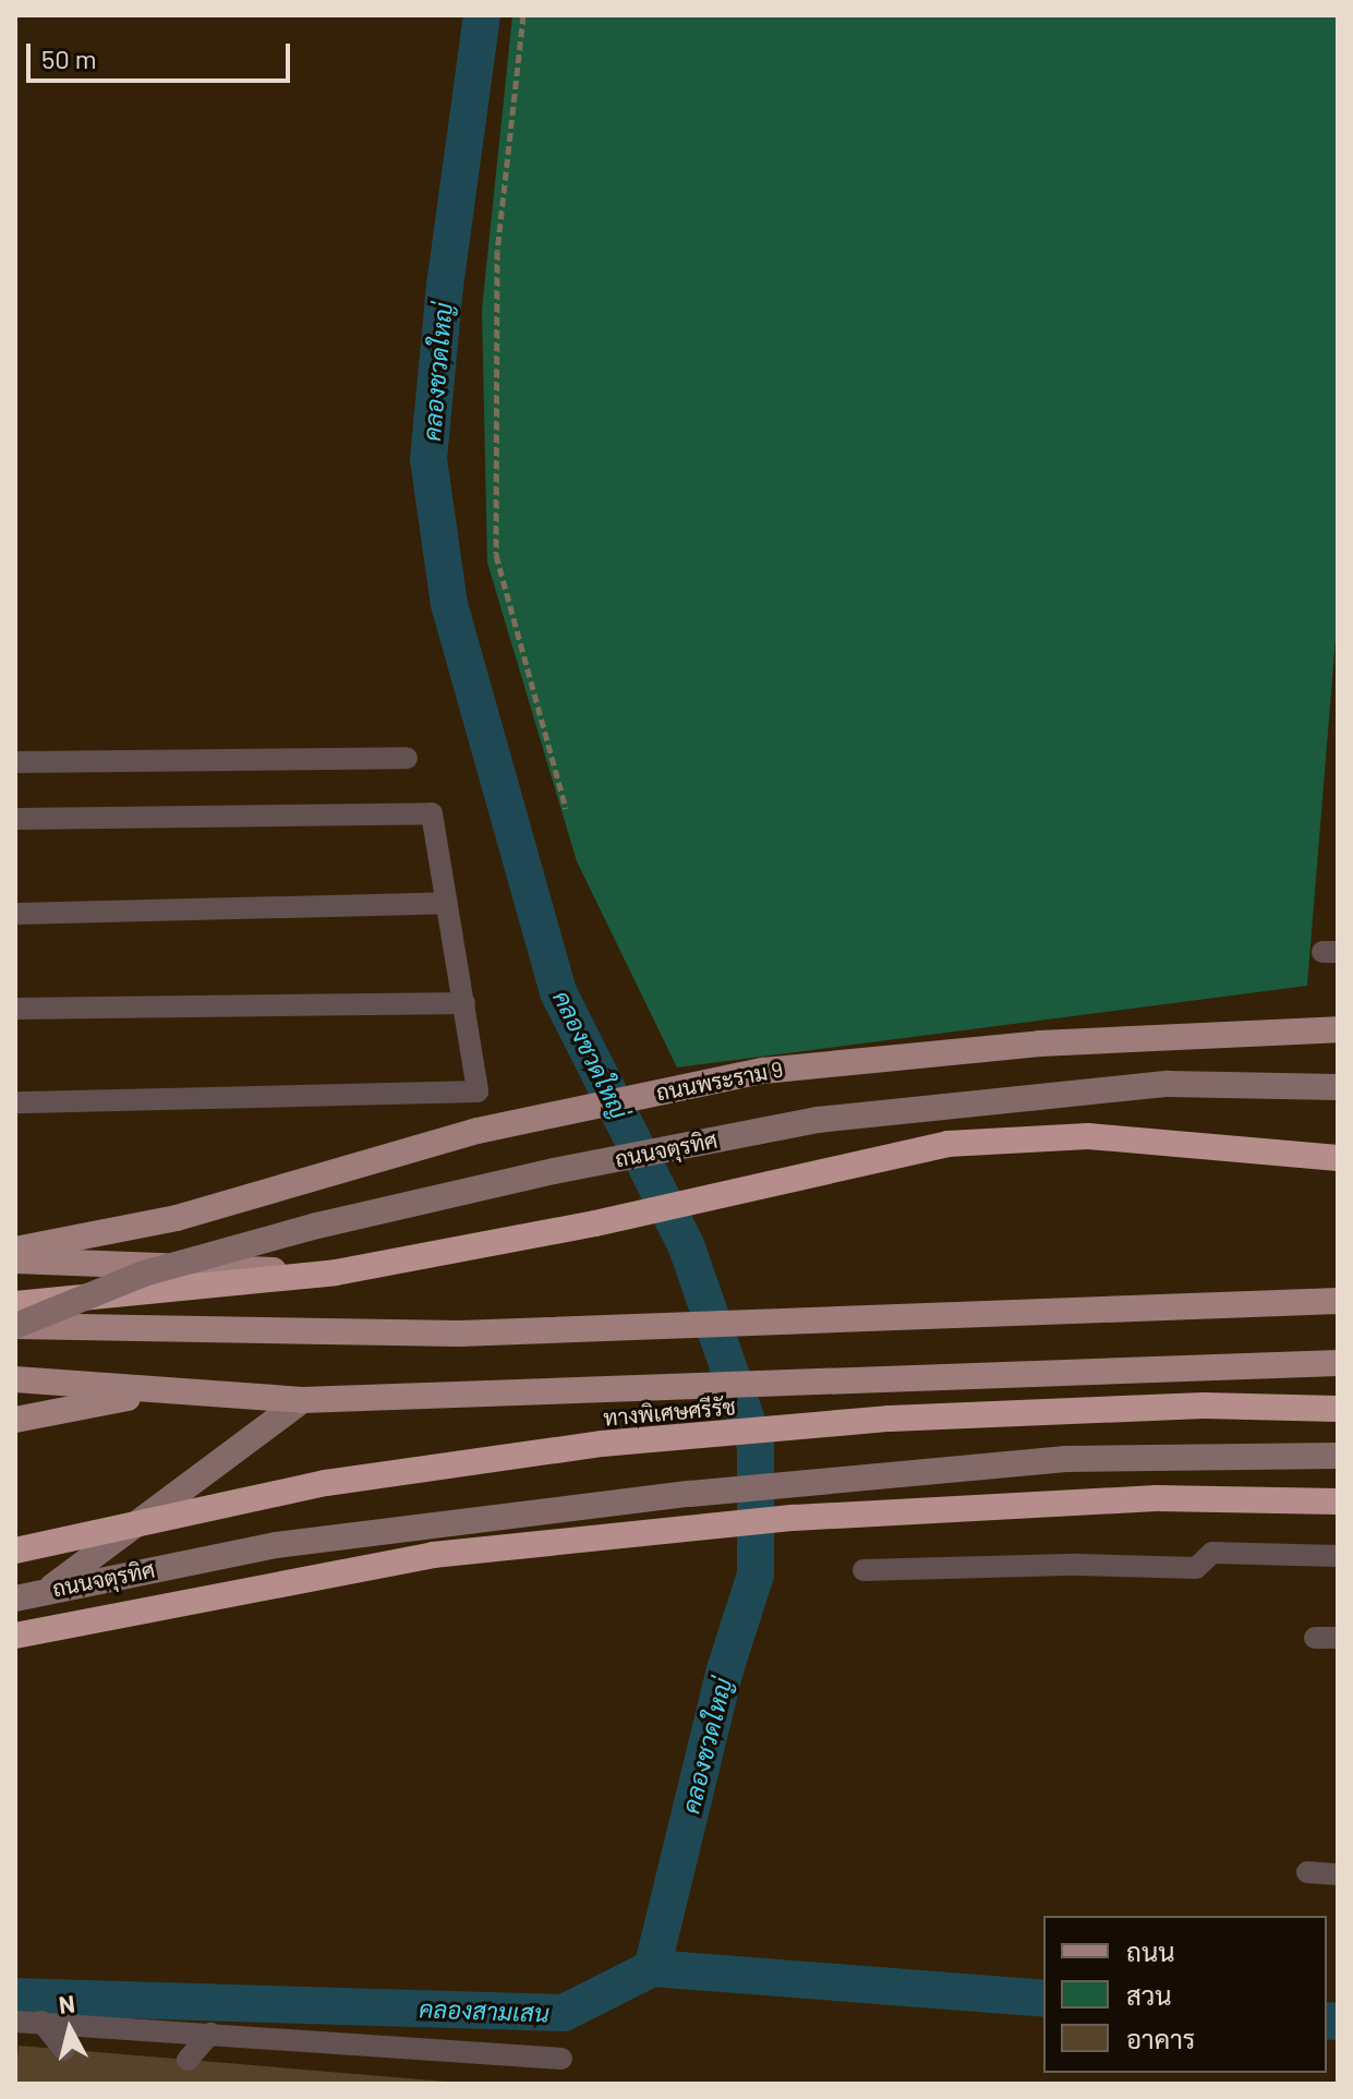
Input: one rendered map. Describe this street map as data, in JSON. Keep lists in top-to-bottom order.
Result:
{
  "streets": {
    "highway": ["ทางพิเศษศรีรัช"],
    "main road": ["ถนนพระราม 9", "ถนนจตุรทิศ"]
  },
  "water": ["คลองชวดใหญ่", "คลองสามเสน"],
  "legend": ["ถนน", "สวน", "อาคาร"],
  "scale_bar": "50 m",
  "north": "top"
}
